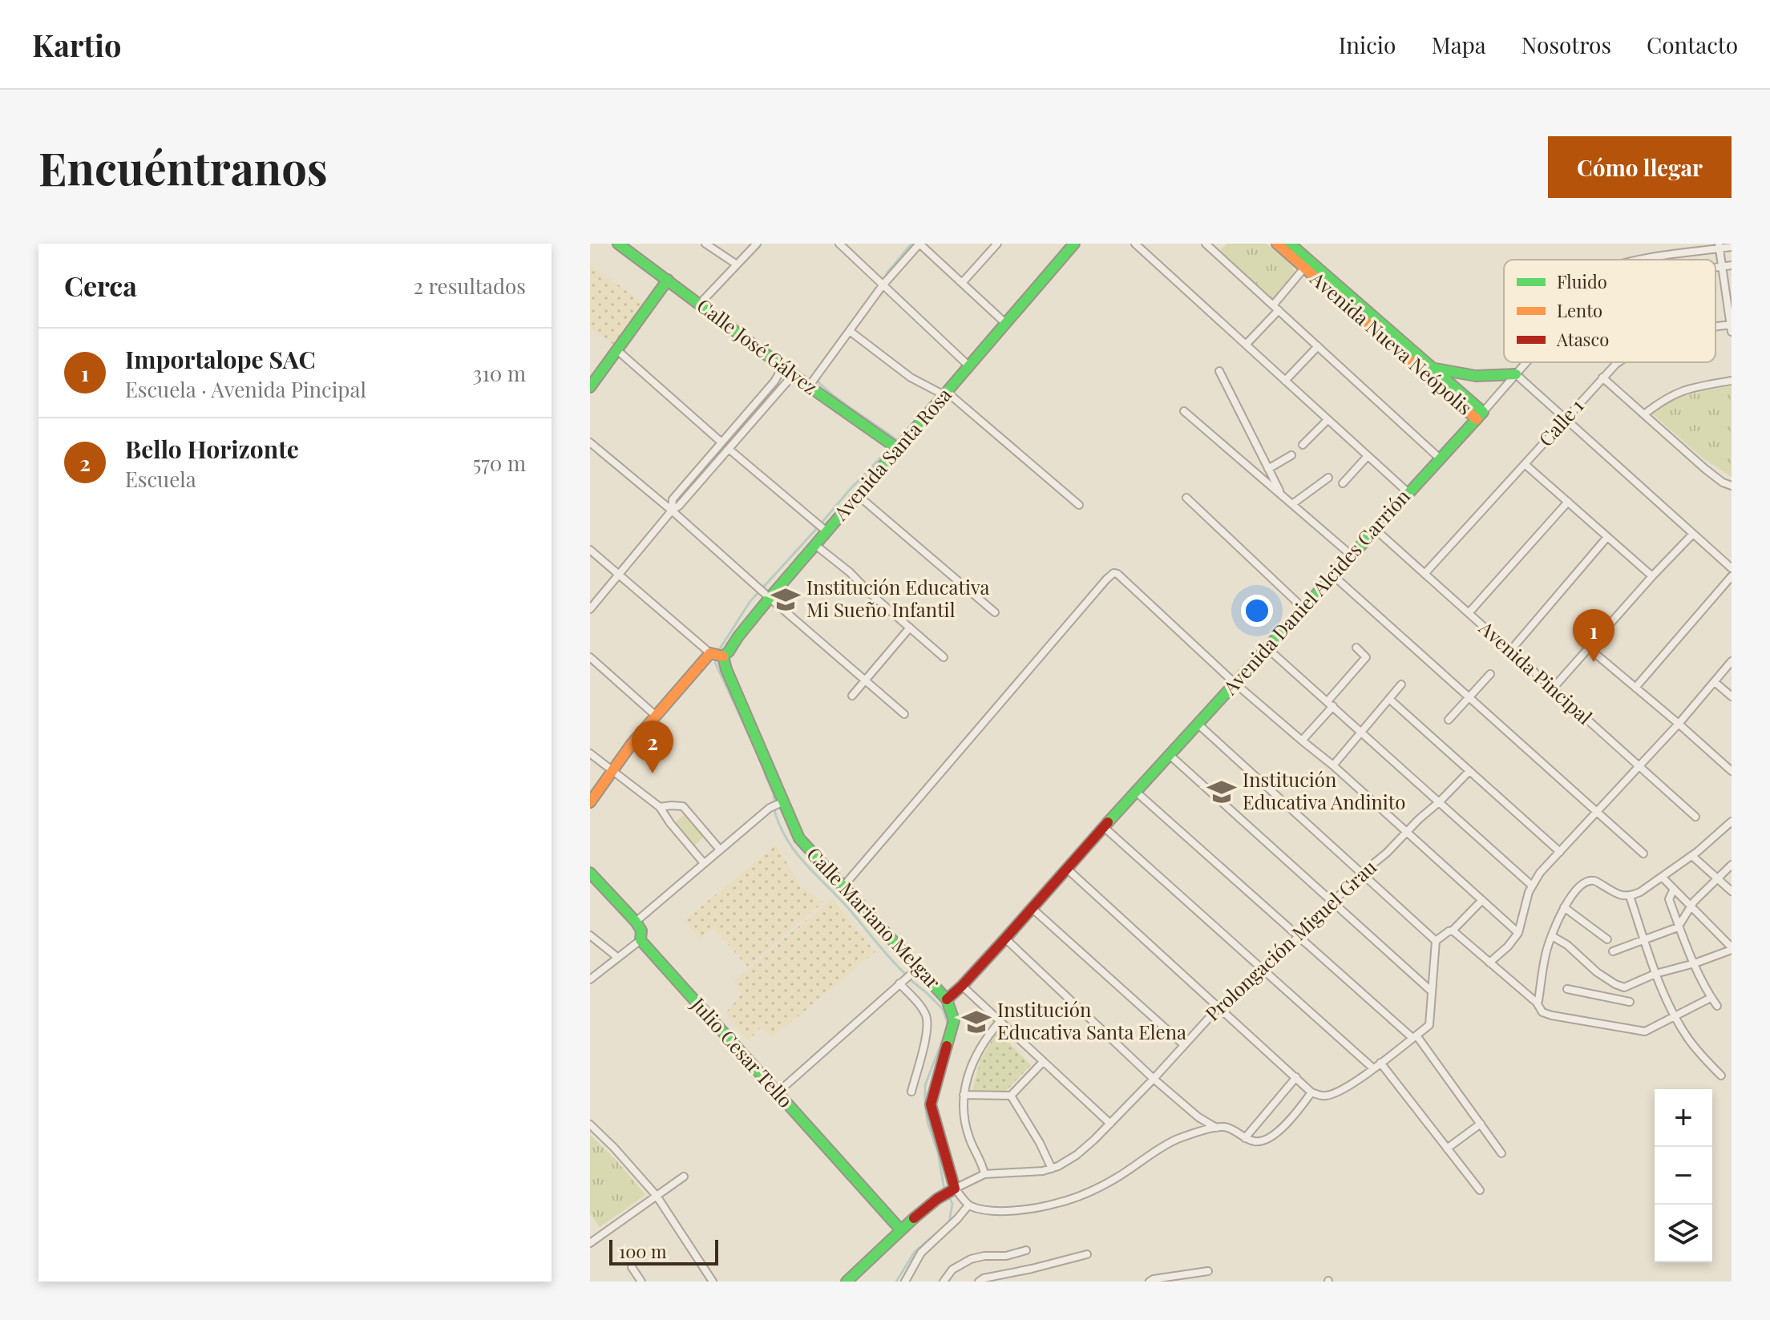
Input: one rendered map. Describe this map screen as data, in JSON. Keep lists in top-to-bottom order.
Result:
{
  "streets": {
    "street": [
      "Avenida Nueva Neópolis",
      "Calle José Gálvez",
      "Calle 1",
      "Avenida Santa Rosa",
      "Avenida Daniel Alcides Carrión",
      "Avenida Pincipal",
      "Calle Mariano Melgar",
      "Prolongación Miguel Grau",
      "Julio Cesar Tello"
    ]
  },
  "crossings": [
    ["Avenida Nueva Neópolis", "Avenida Daniel Alcides Carrión"],
    ["Calle José Gálvez", "Avenida Santa Rosa"],
    ["Calle 1", "Avenida Pincipal"],
    ["Avenida Santa Rosa", "Calle Mariano Melgar"],
    ["Avenida Daniel Alcides Carrión", "Avenida Pincipal"],
    ["Avenida Daniel Alcides Carrión", "Calle Mariano Melgar"]
  ],
  "places": {
    "school or university": ["Institución Educativa Mi Sueño Infantil", "Institución Educativa Andinito", "Institución Educativa Santa Elena"]
  },
  "legend": ["Fluido", "Lento", "Atasco"],
  "scale_bar": "100 m",
  "page": {
    "header": "Kartio",
    "nav": [
      "Inicio",
      "Mapa",
      "Nosotros",
      "Contacto"
    ],
    "buttons": "Cómo llegar",
    "title": "Encuéntranos",
    "heading": ["Cerca", "2 resultados"],
    "list": [
      {
        "mark": "1",
        "name": "Importalope SAC",
        "note": "Escuela · Avenida Pincipal",
        "value": "310 m"
      },
      {
        "mark": "2",
        "name": "Bello Horizonte",
        "note": "Escuela",
        "value": "570 m"
      }
    ],
    "pins": ["1", "2"],
    "map_buttons": ["+", "−"],
    "scale": "100 m"
  }
}
